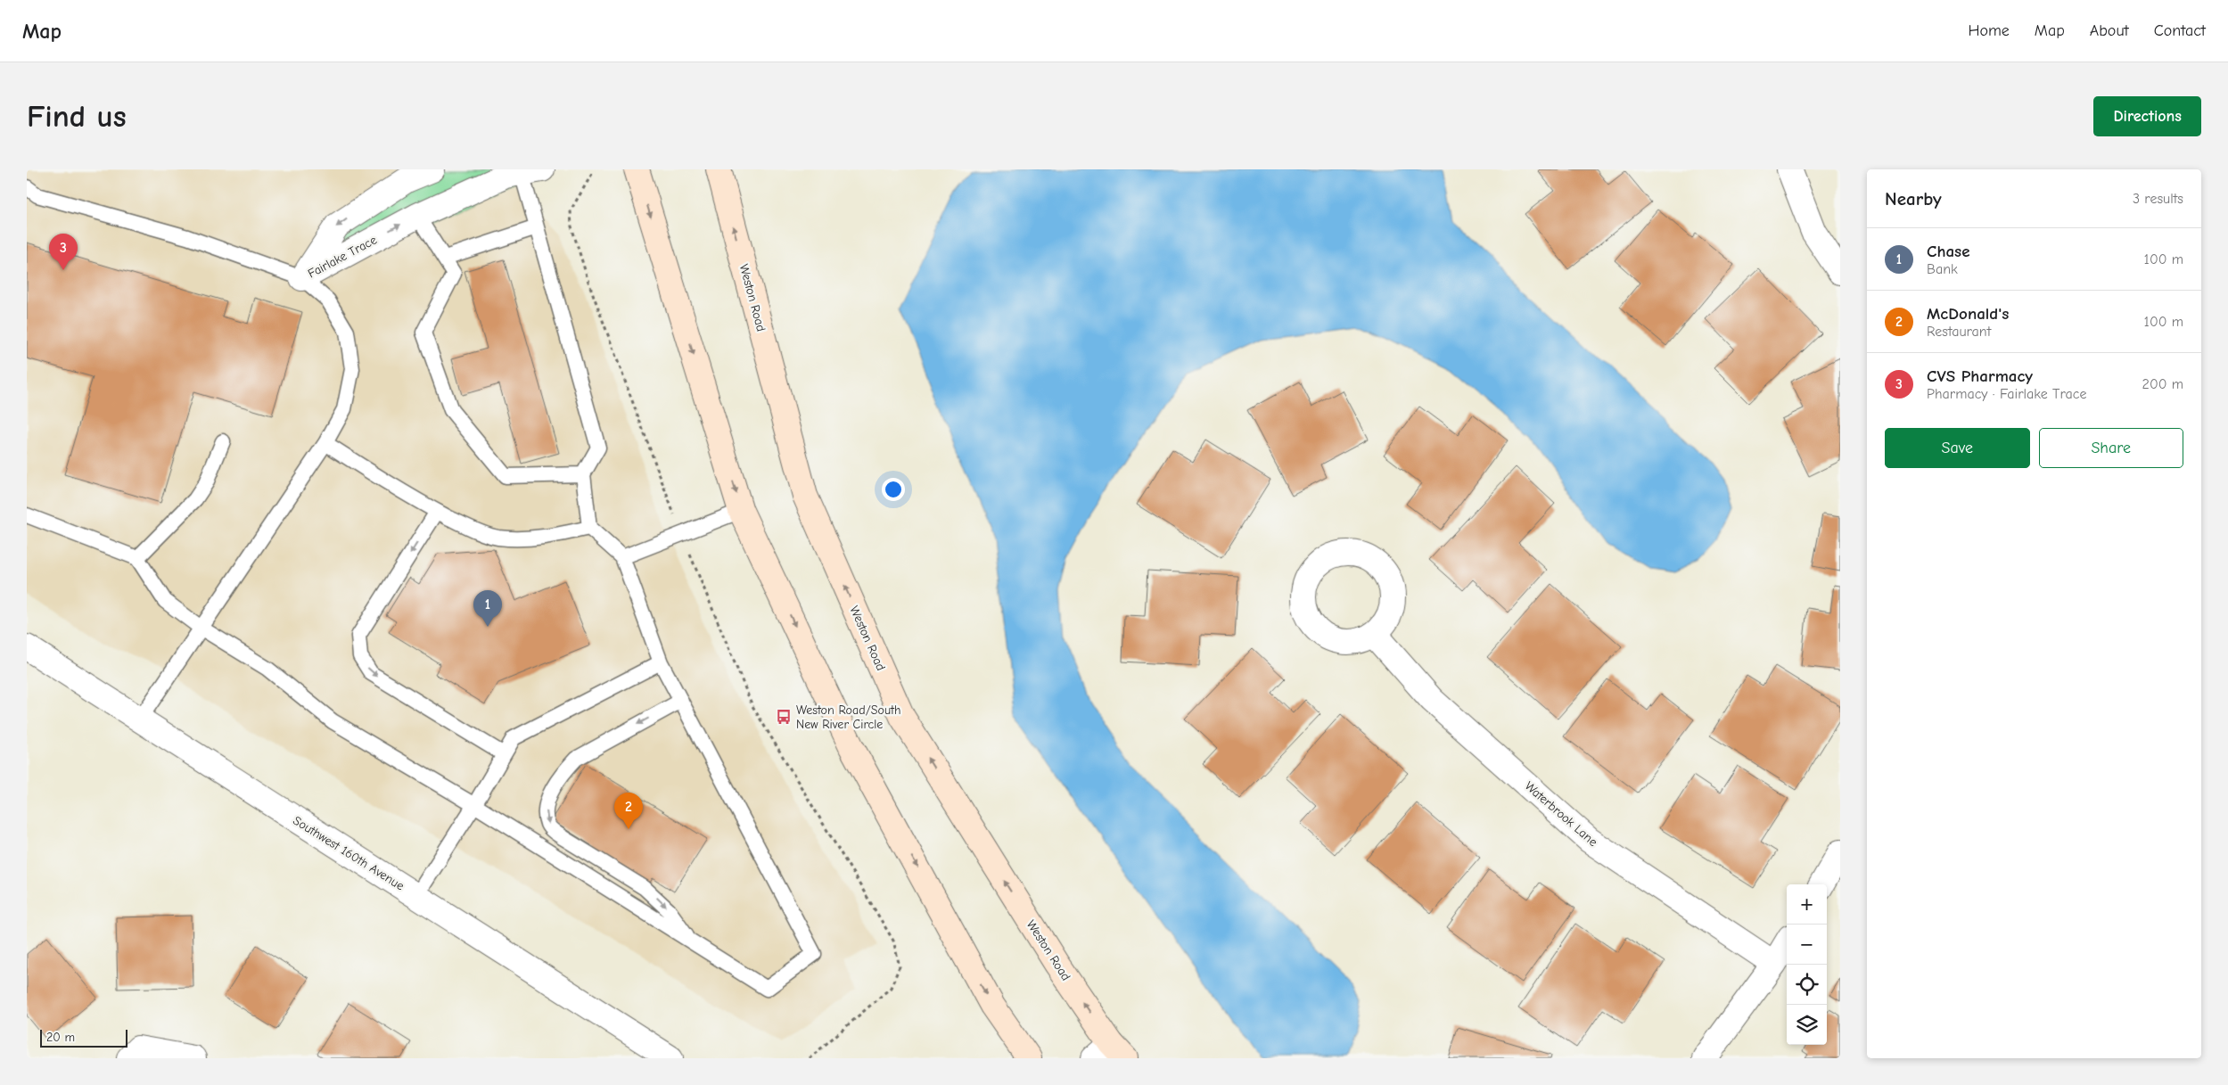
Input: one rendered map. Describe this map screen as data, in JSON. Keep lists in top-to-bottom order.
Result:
{
  "streets": {
    "main road": ["Weston Road"],
    "street": ["Fairlake Trace", "Waterbrook Lane", "Southwest 160th Avenue"]
  },
  "places": {
    "bus stop": ["Weston Road/South New River Circle"]
  },
  "scale_bar": "20 m",
  "page": {
    "header": "Map",
    "nav": [
      "Home",
      "Map",
      "About",
      "Contact"
    ],
    "buttons": [
      "Directions",
      ["Save", "Share"]
    ],
    "title": "Find us",
    "heading": ["Nearby", "3 results"],
    "list": [
      {
        "mark": "1",
        "name": "Chase",
        "note": "Bank",
        "value": "100 m"
      },
      {
        "mark": "2",
        "name": "McDonald's",
        "note": "Restaurant",
        "value": "100 m"
      },
      {
        "mark": "3",
        "name": "CVS Pharmacy",
        "note": "Pharmacy · Fairlake Trace",
        "value": "200 m"
      }
    ],
    "pins": ["3", "1", "2"],
    "map_buttons": ["+", "−"],
    "scale": "20 m"
  }
}
